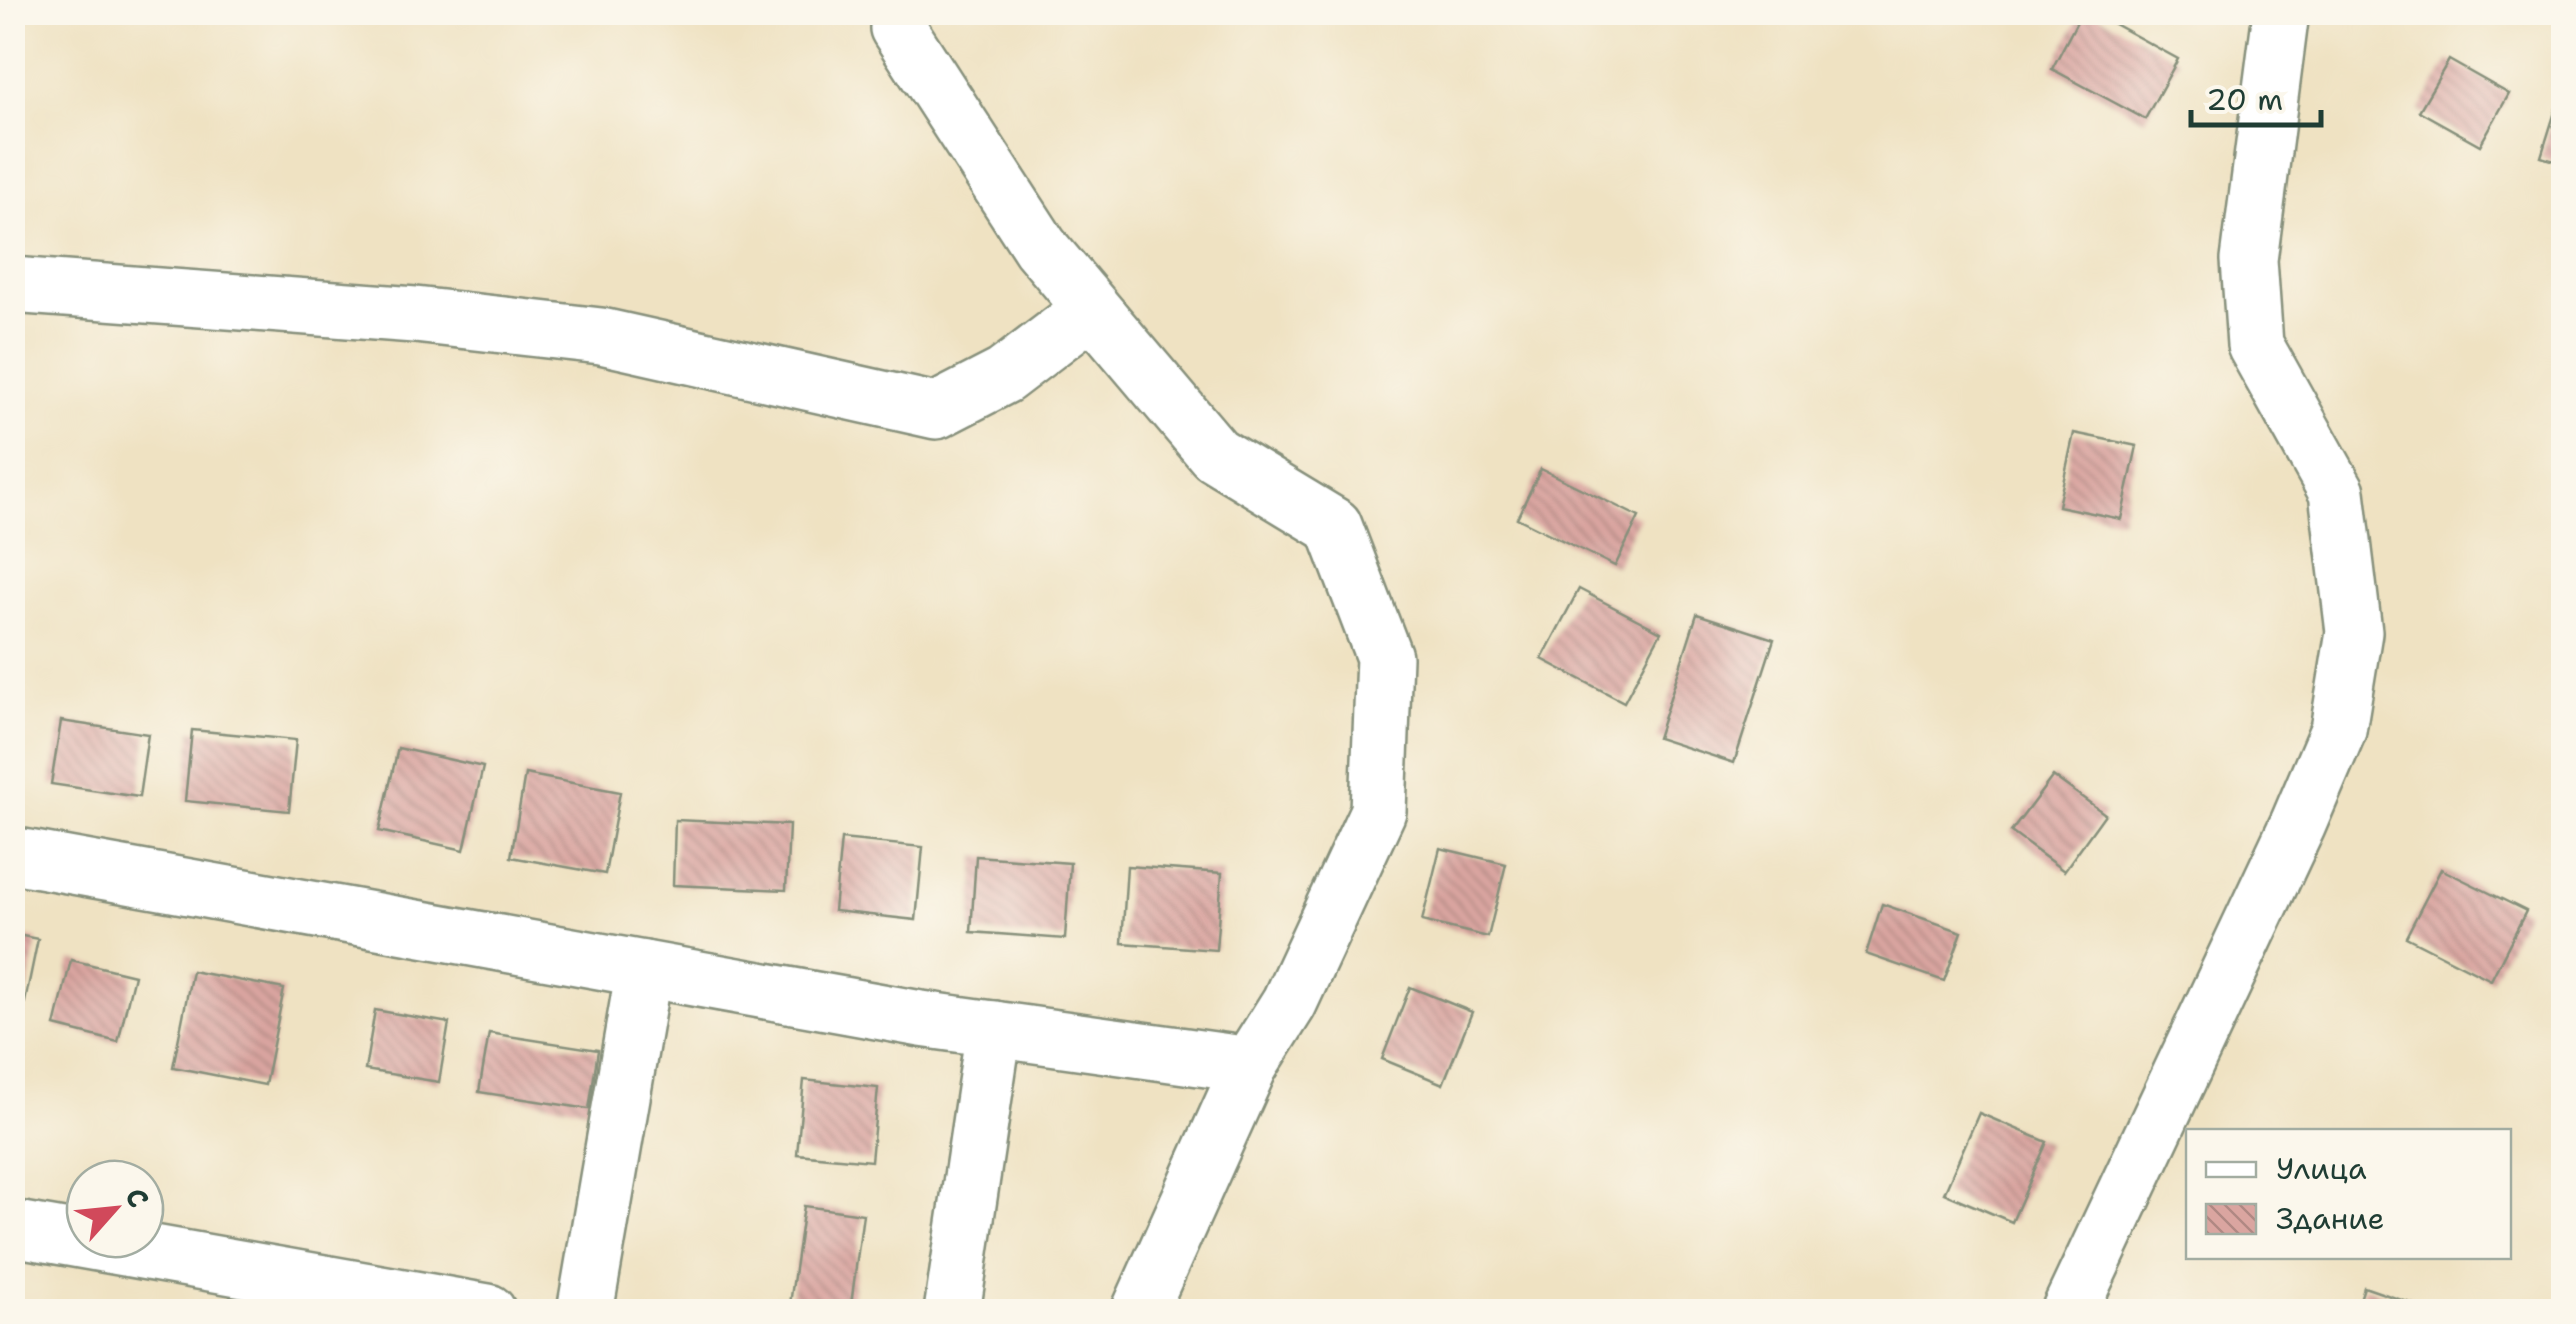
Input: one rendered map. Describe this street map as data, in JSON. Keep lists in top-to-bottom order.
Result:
{
  "legend": ["Улица", "Здание"],
  "scale_bar": "20 m",
  "north": "top right"
}
